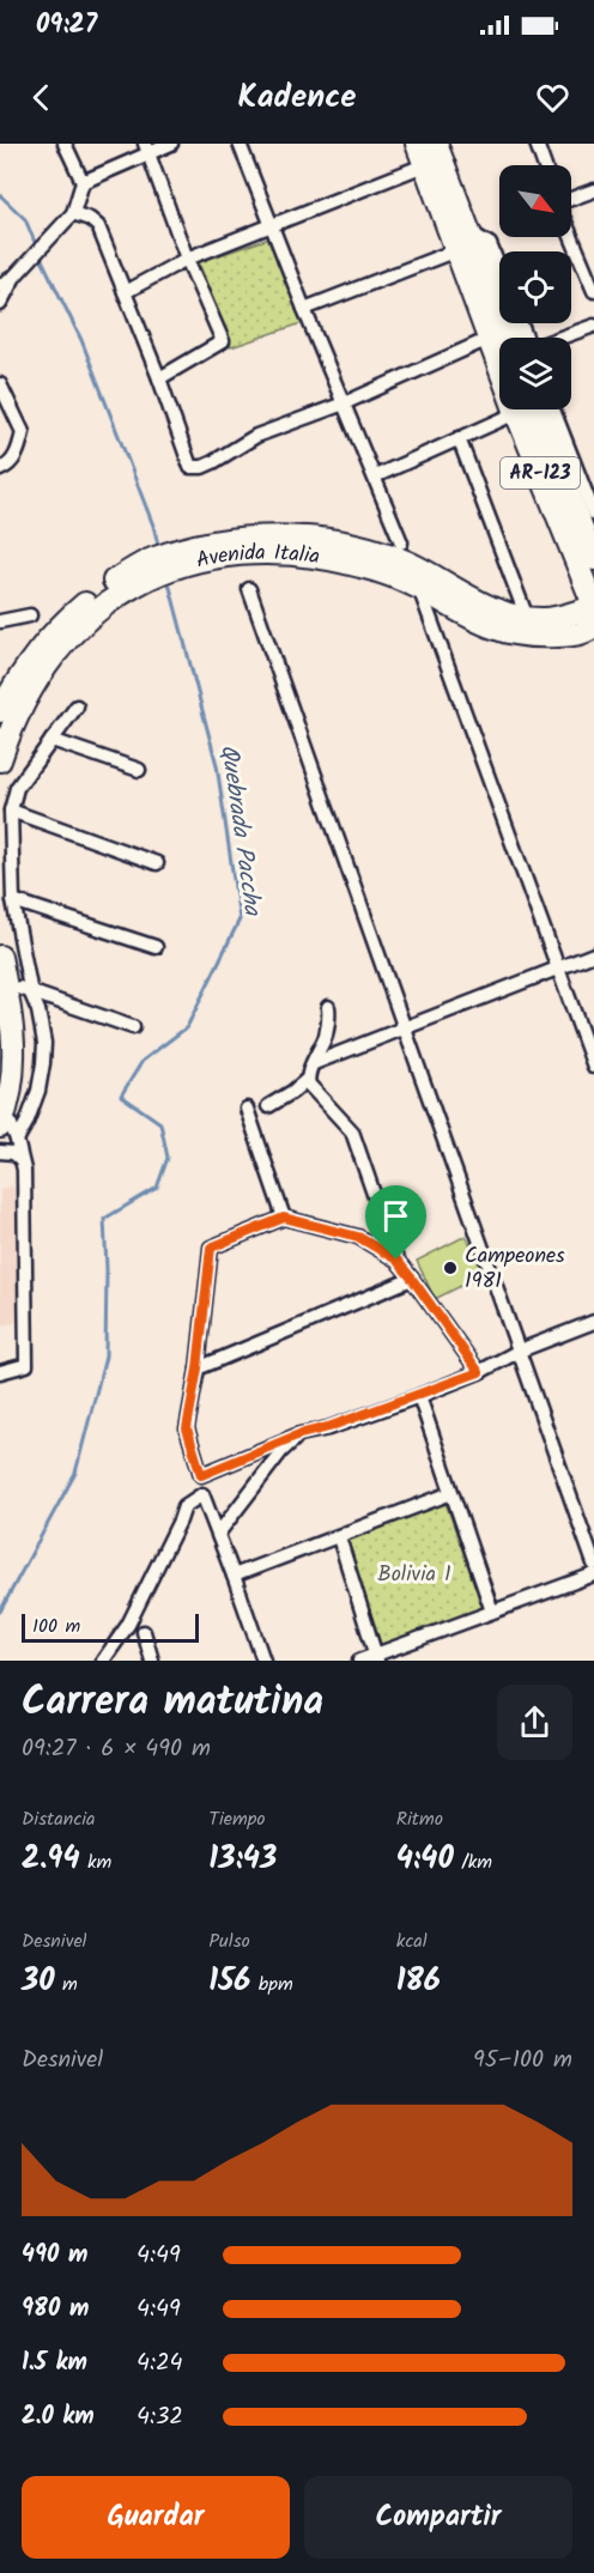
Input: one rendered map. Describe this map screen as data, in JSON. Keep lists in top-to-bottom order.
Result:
{
  "streets": {
    "main road": ["AR-123", "Avenida Italia"]
  },
  "water": ["Quebrada Paccha"],
  "parks": ["Bolivia 1"],
  "places": ["Campeones 1981"],
  "scale_bar": "100 m",
  "north": "bottom right",
  "page": {
    "status": "09:27",
    "header": "Kadence",
    "scale": "100 m",
    "heading": ["Carrera matutina", "09:27 · 6 × 490 m"],
    "stats": [
      ["Distancia", "2.94 km"],
      ["Tiempo", "13:43"],
      ["Ritmo", "4:40 /km"],
      ["Desnivel", "30 m"],
      ["Pulso", "156 bpm"],
      ["kcal", "186"]
    ],
    "chart": ["Desnivel", "95–100 m"],
    "list": [
      {
        "name": "490 m",
        "note": "4:49"
      },
      {
        "name": "980 m",
        "note": "4:49"
      },
      {
        "name": "1.5 km",
        "note": "4:24"
      },
      {
        "name": "2.0 km",
        "note": "4:32"
      }
    ],
    "buttons": ["Guardar", "Compartir"]
  }
}
